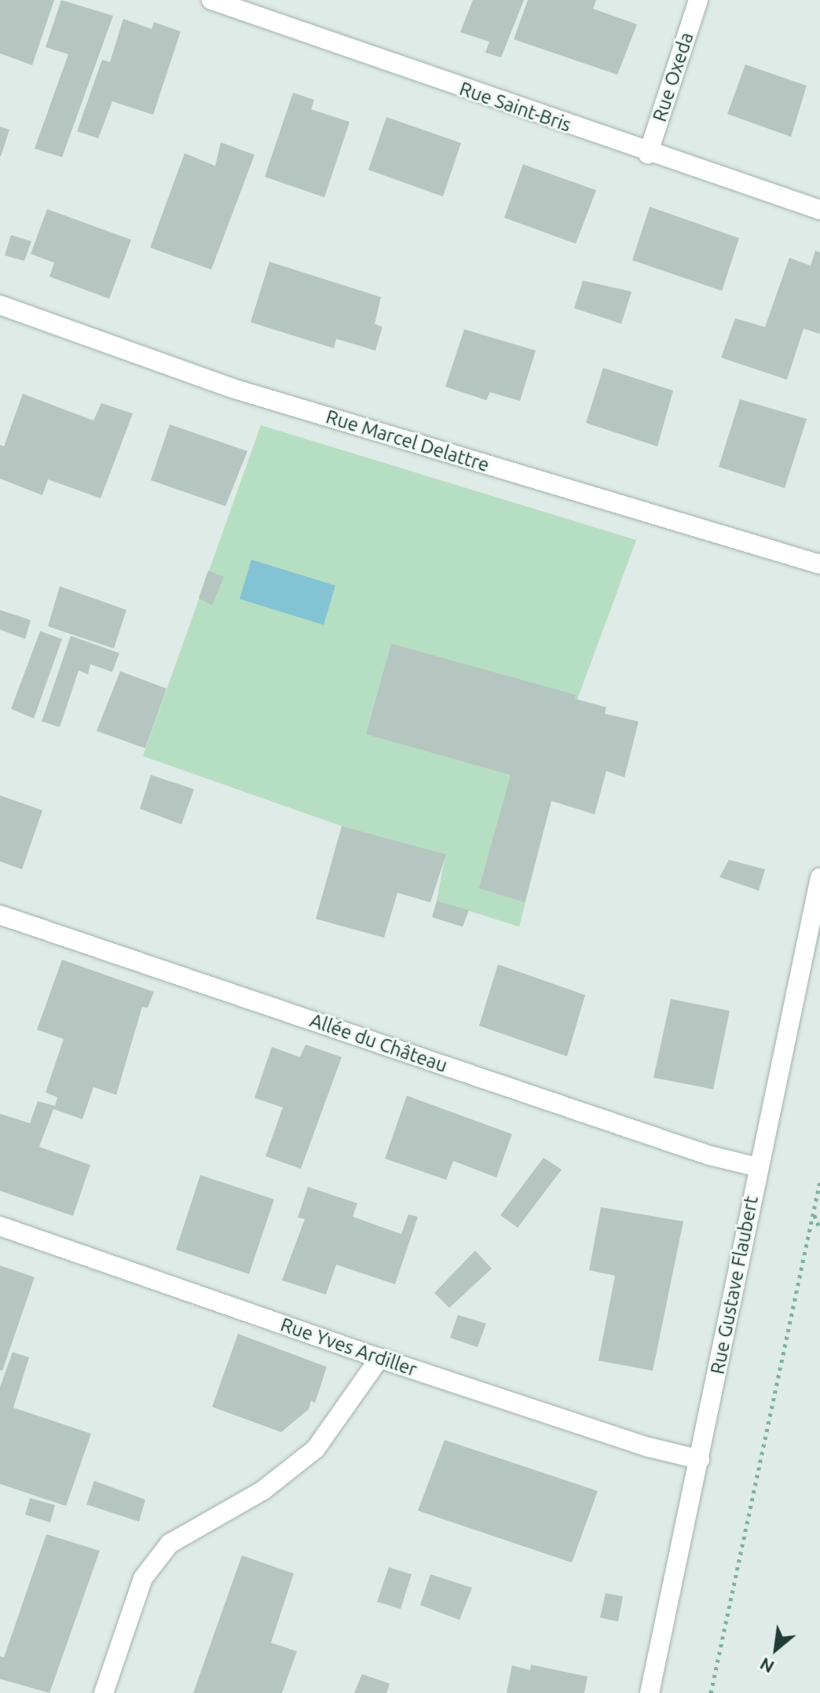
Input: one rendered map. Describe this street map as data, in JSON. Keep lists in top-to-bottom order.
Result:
{
  "streets": {
    "street": [
      "Rue Oxeda",
      "Rue Saint-Bris",
      "Rue Marcel Delattre",
      "Allée du Château",
      "Rue Gustave Flaubert",
      "Rue Yves Ardiller"
    ]
  },
  "crossings": [
    ["Rue Oxeda", "Rue Saint-Bris"],
    ["Allée du Château", "Rue Gustave Flaubert"],
    ["Rue Gustave Flaubert", "Rue Yves Ardiller"]
  ],
  "north": "bottom left"
}
